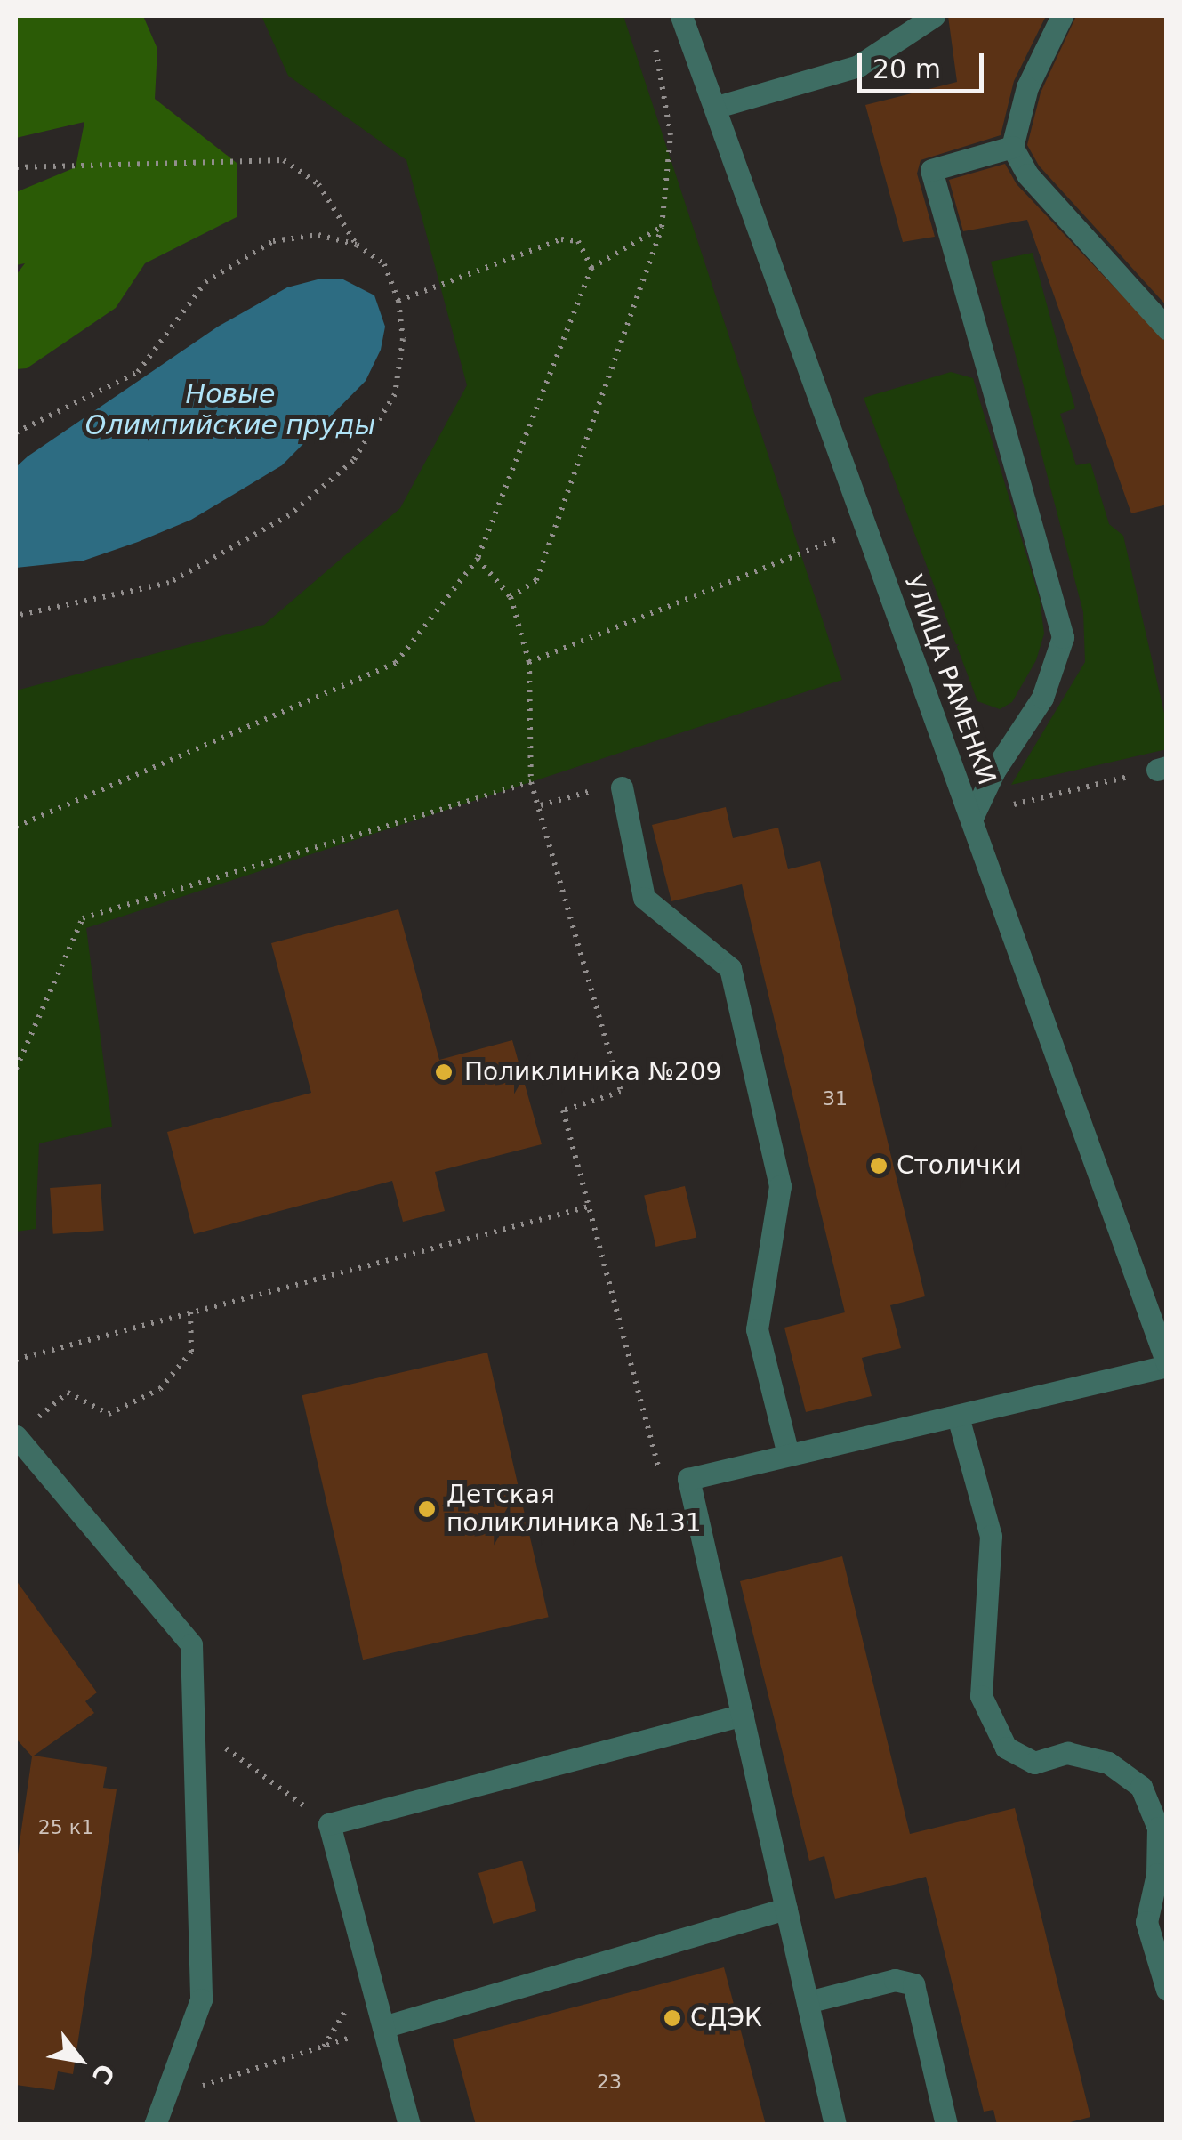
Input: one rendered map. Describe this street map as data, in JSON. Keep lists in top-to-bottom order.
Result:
{
  "streets": {
    "street": ["УЛИЦА РАМЕНКИ"]
  },
  "water": ["Новые Олимпийские пруды"],
  "places": [
    "Поликлиника №209",
    "Столички",
    "Детская поликлиника №131",
    "СДЭК"
  ],
  "house_numbers": ["31", "25 к1", "23"],
  "scale_bar": "20 m",
  "north": "bottom right"
}
